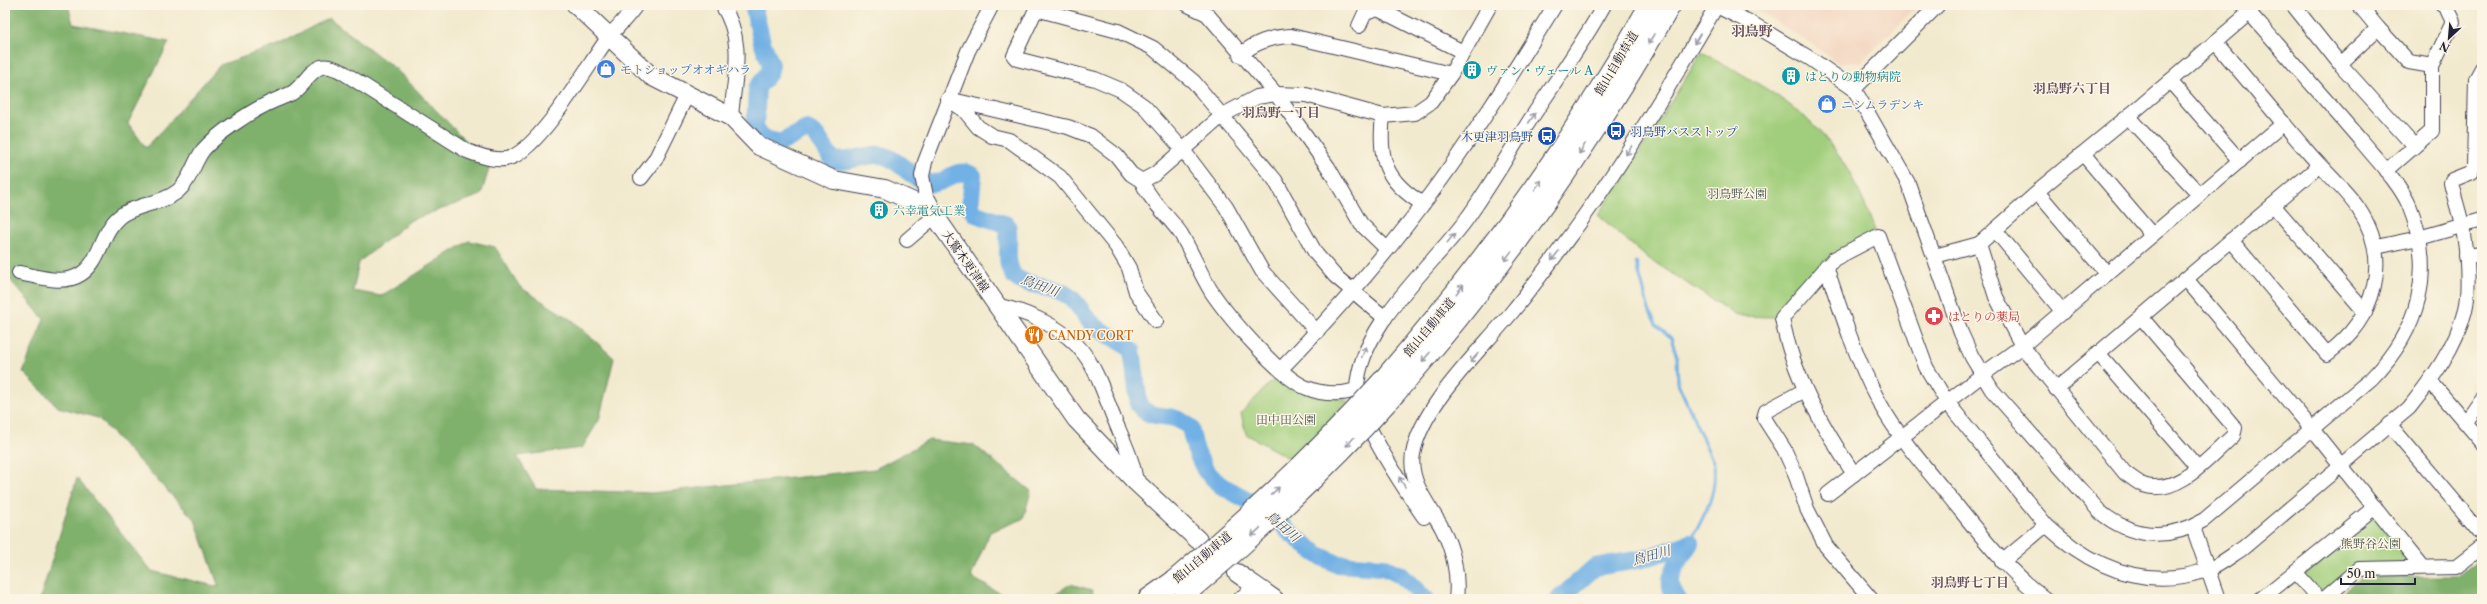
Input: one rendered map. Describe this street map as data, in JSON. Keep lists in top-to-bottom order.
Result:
{
  "streets": {
    "highway": ["館山自動車道"],
    "main road": ["大鷲木更津線"]
  },
  "districts": [
    "羽鳥野",
    "羽鳥野六丁目",
    "羽鳥野一丁目",
    "羽鳥野七丁目"
  ],
  "water": ["鳥田川"],
  "parks": ["羽鳥野公園", "田中田公園", "熊野谷公園"],
  "places": {
    "shop": ["モトショップオオギハラ", "ニシムラデンキ"],
    "building": ["ヴァン・ヴェール A", "はとりの動物病院", "六幸電気工業"],
    "bus stop": ["羽鳥野バスストップ", "木更津羽鳥野"],
    "pharmacy": ["はとりの薬局"],
    "restaurant": ["CANDY CORT"]
  },
  "scale_bar": "50 m",
  "north": "bottom left"
}
